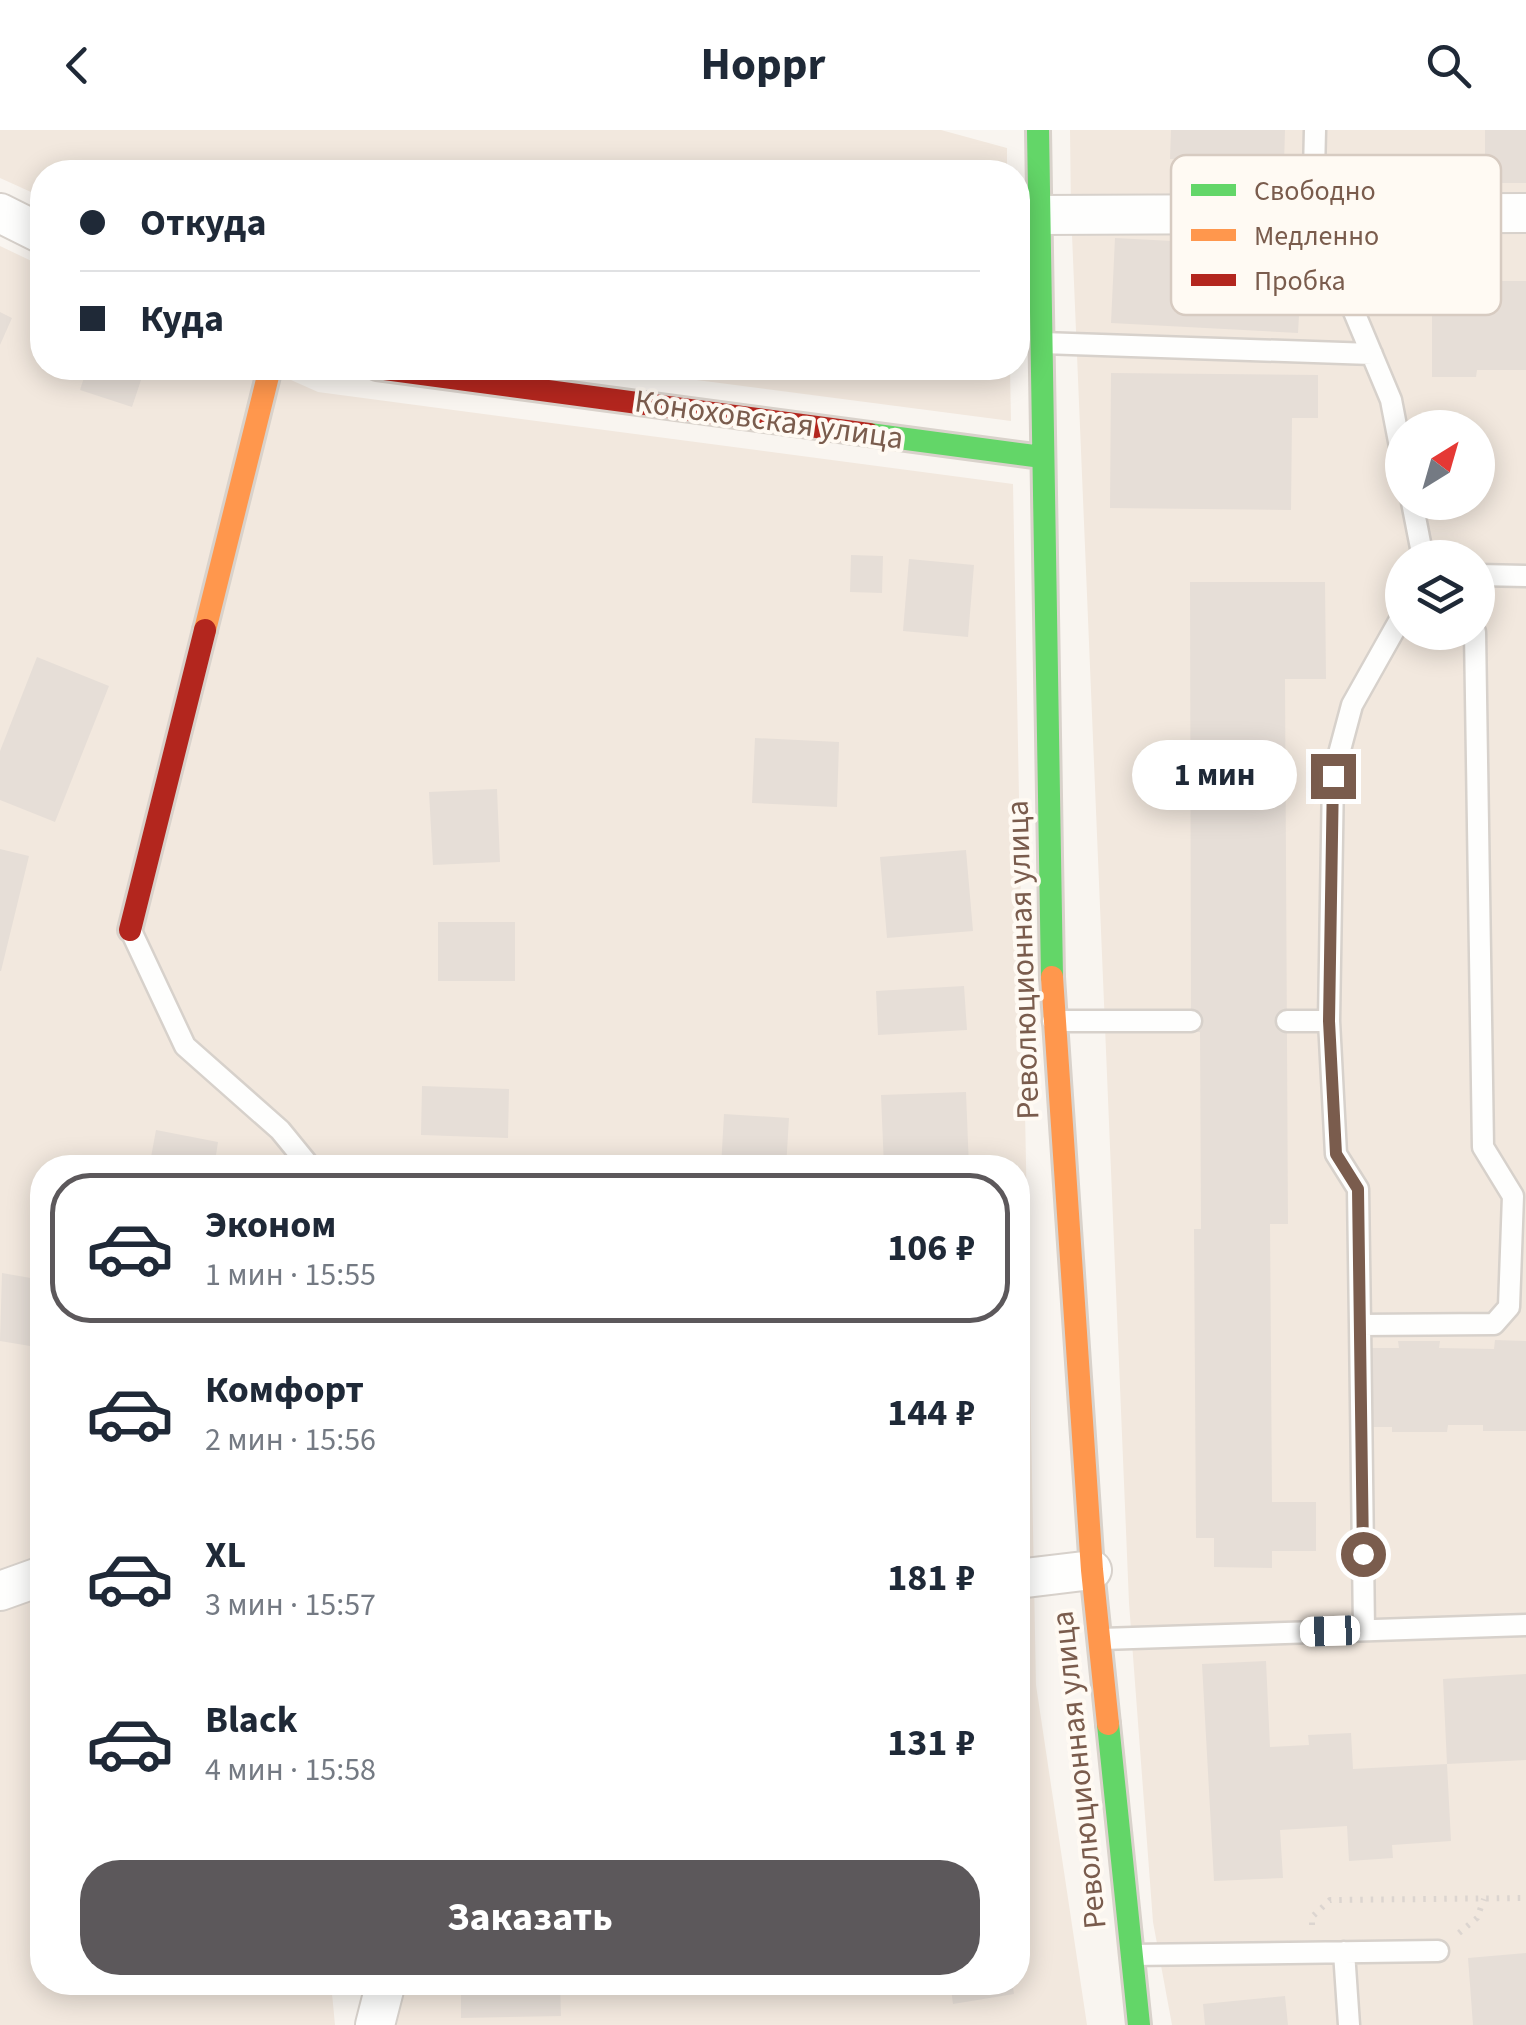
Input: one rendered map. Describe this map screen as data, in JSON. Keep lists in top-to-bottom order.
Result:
{
  "streets": {
    "main road": ["Коноховская улица", "Революционная улица"]
  },
  "crossings": [
    ["Коноховская улица", "Революционная улица"]
  ],
  "legend": ["Свободно", "Медленно", "Пробка"],
  "north": "top right",
  "page": {
    "header": "Hoppr",
    "banner": ["Откуда", "Куда"],
    "bubble": "1 мин",
    "list": [
      {
        "name": "Эконом",
        "note": "1 мин · 15:55",
        "value": "106 ₽"
      },
      {
        "name": "Комфорт",
        "note": "2 мин · 15:56",
        "value": "144 ₽"
      },
      {
        "name": "XL",
        "note": "3 мин · 15:57",
        "value": "181 ₽"
      },
      {
        "name": "Black",
        "note": "4 мин · 15:58",
        "value": "131 ₽"
      }
    ],
    "buttons": "Заказать"
  }
}
